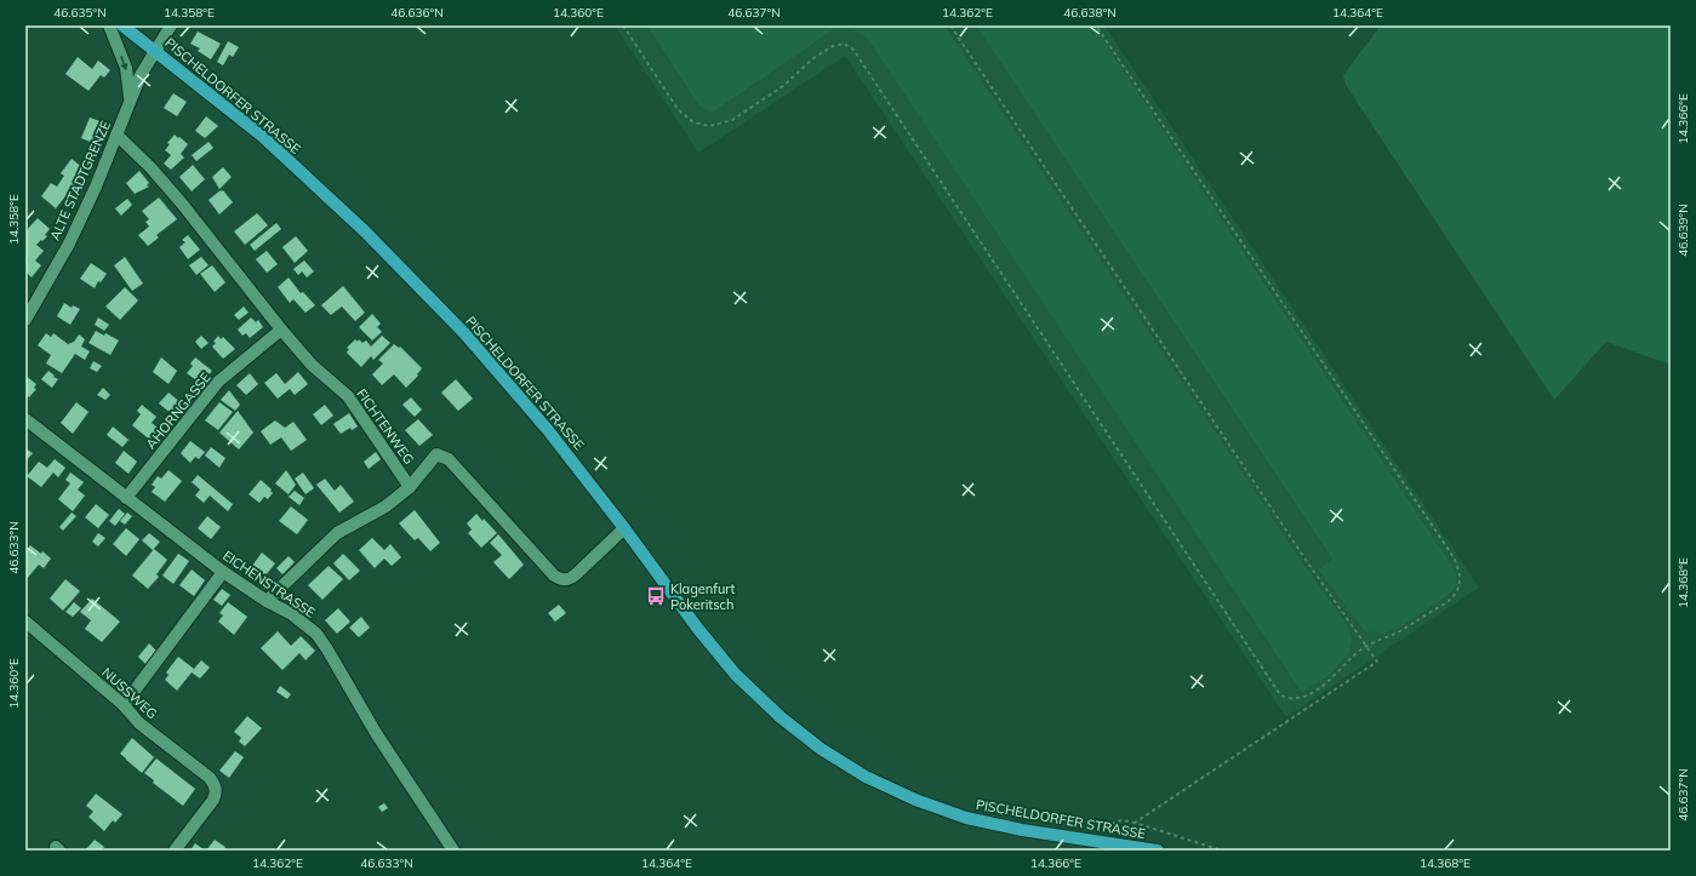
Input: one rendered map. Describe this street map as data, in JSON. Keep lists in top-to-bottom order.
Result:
{
  "streets": {
    "main road": ["PISCHELDORFER STRASSE"],
    "street": [
      "ALTE STADTGRENZE",
      "AHORNGASSE",
      "FICHTENWEG",
      "EICHENSTRASSE",
      "NUSSWEG"
    ]
  },
  "crossings": [
    ["PISCHELDORFER STRASSE", "ALTE STADTGRENZE"],
    ["PISCHELDORFER STRASSE", "FICHTENWEG"],
    ["ALTE STADTGRENZE", "FICHTENWEG"],
    ["AHORNGASSE", "FICHTENWEG"],
    ["AHORNGASSE", "EICHENSTRASSE"]
  ],
  "places": {
    "bus stop": ["Klagenfurt Pokeritsch"]
  },
  "coordinates": [
    "46.635°N",
    "14.358°E",
    "46.636°N",
    "14.360°E",
    "46.637°N",
    "14.362°E",
    "46.638°N",
    "14.364°E",
    "14.366°E",
    "46.639°N",
    "46.633°N",
    "14.368°E"
  ]
}
